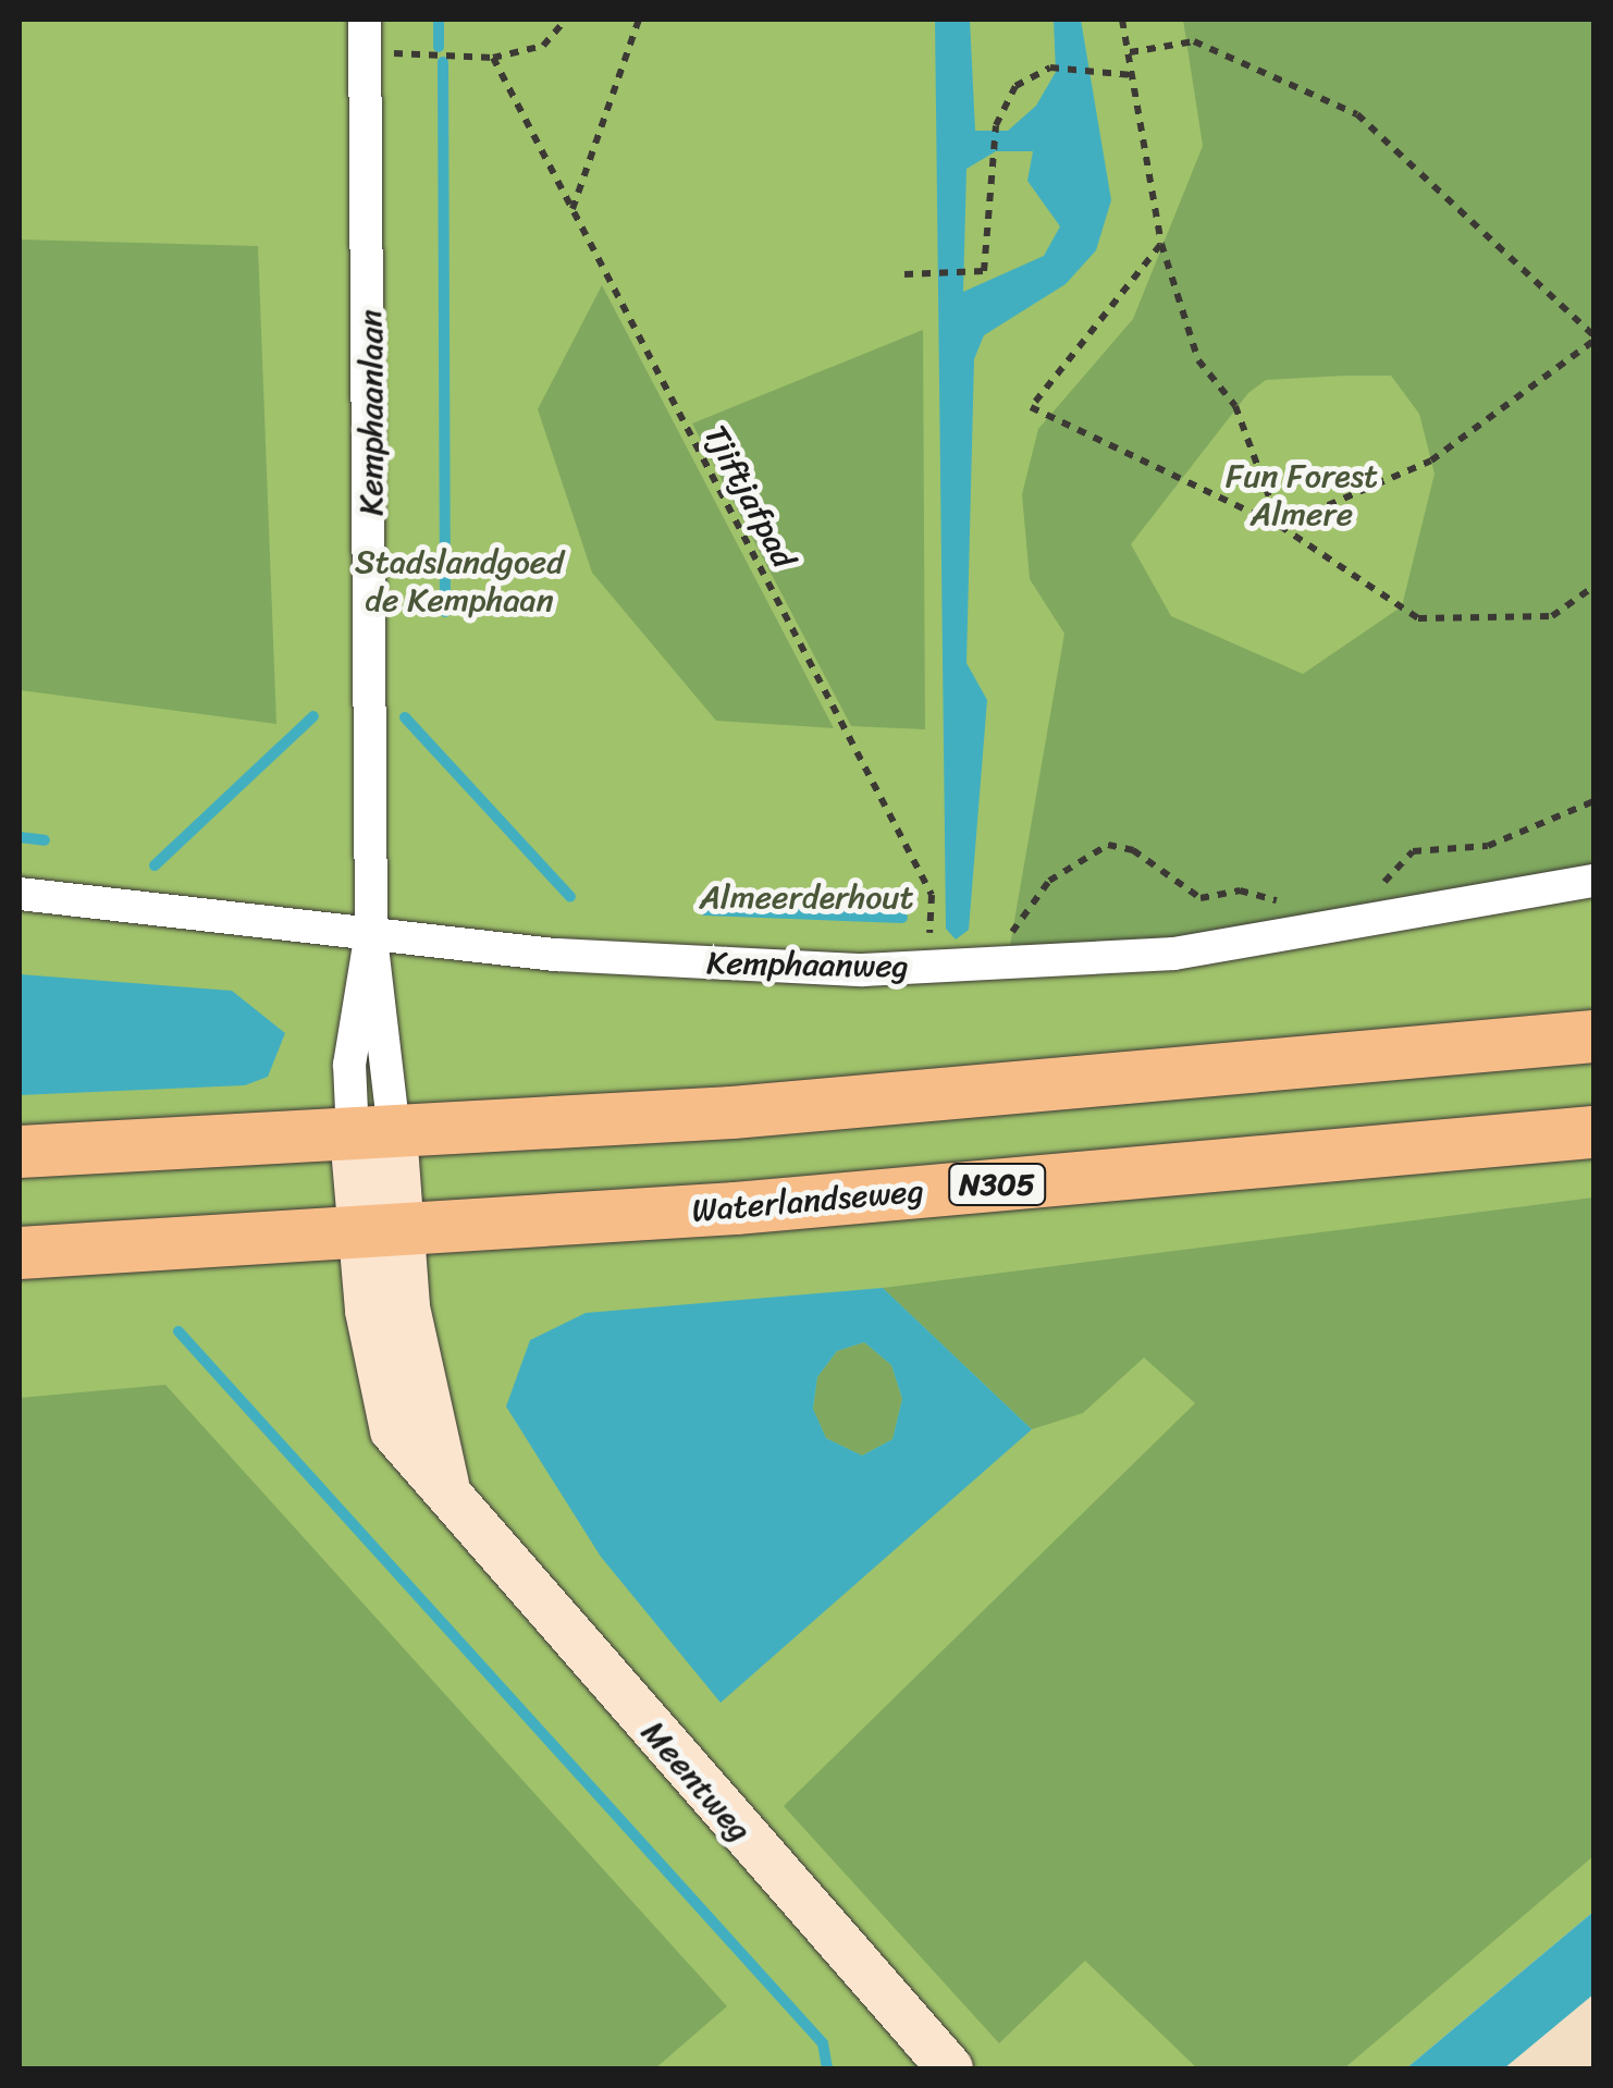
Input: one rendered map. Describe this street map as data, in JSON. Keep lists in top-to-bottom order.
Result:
{
  "streets": {
    "main road": ["N305", "Waterlandseweg"],
    "street": ["Kemphaanlaan", "Kemphaanweg", "Meentweg"],
    "path": ["Tjiftjafpad"]
  },
  "crossings": [
    ["Kemphaanlaan", "Kemphaanweg"],
    ["Kemphaanlaan", "Waterlandseweg"],
    ["Kemphaanlaan", "Meentweg"],
    ["Tjiftjafpad", "Kemphaanweg"],
    ["Waterlandseweg", "Meentweg"]
  ],
  "parks": ["Fun Forest Almere", "Stadslandgoed de Kemphaan", "Almeerderhout"]
}
